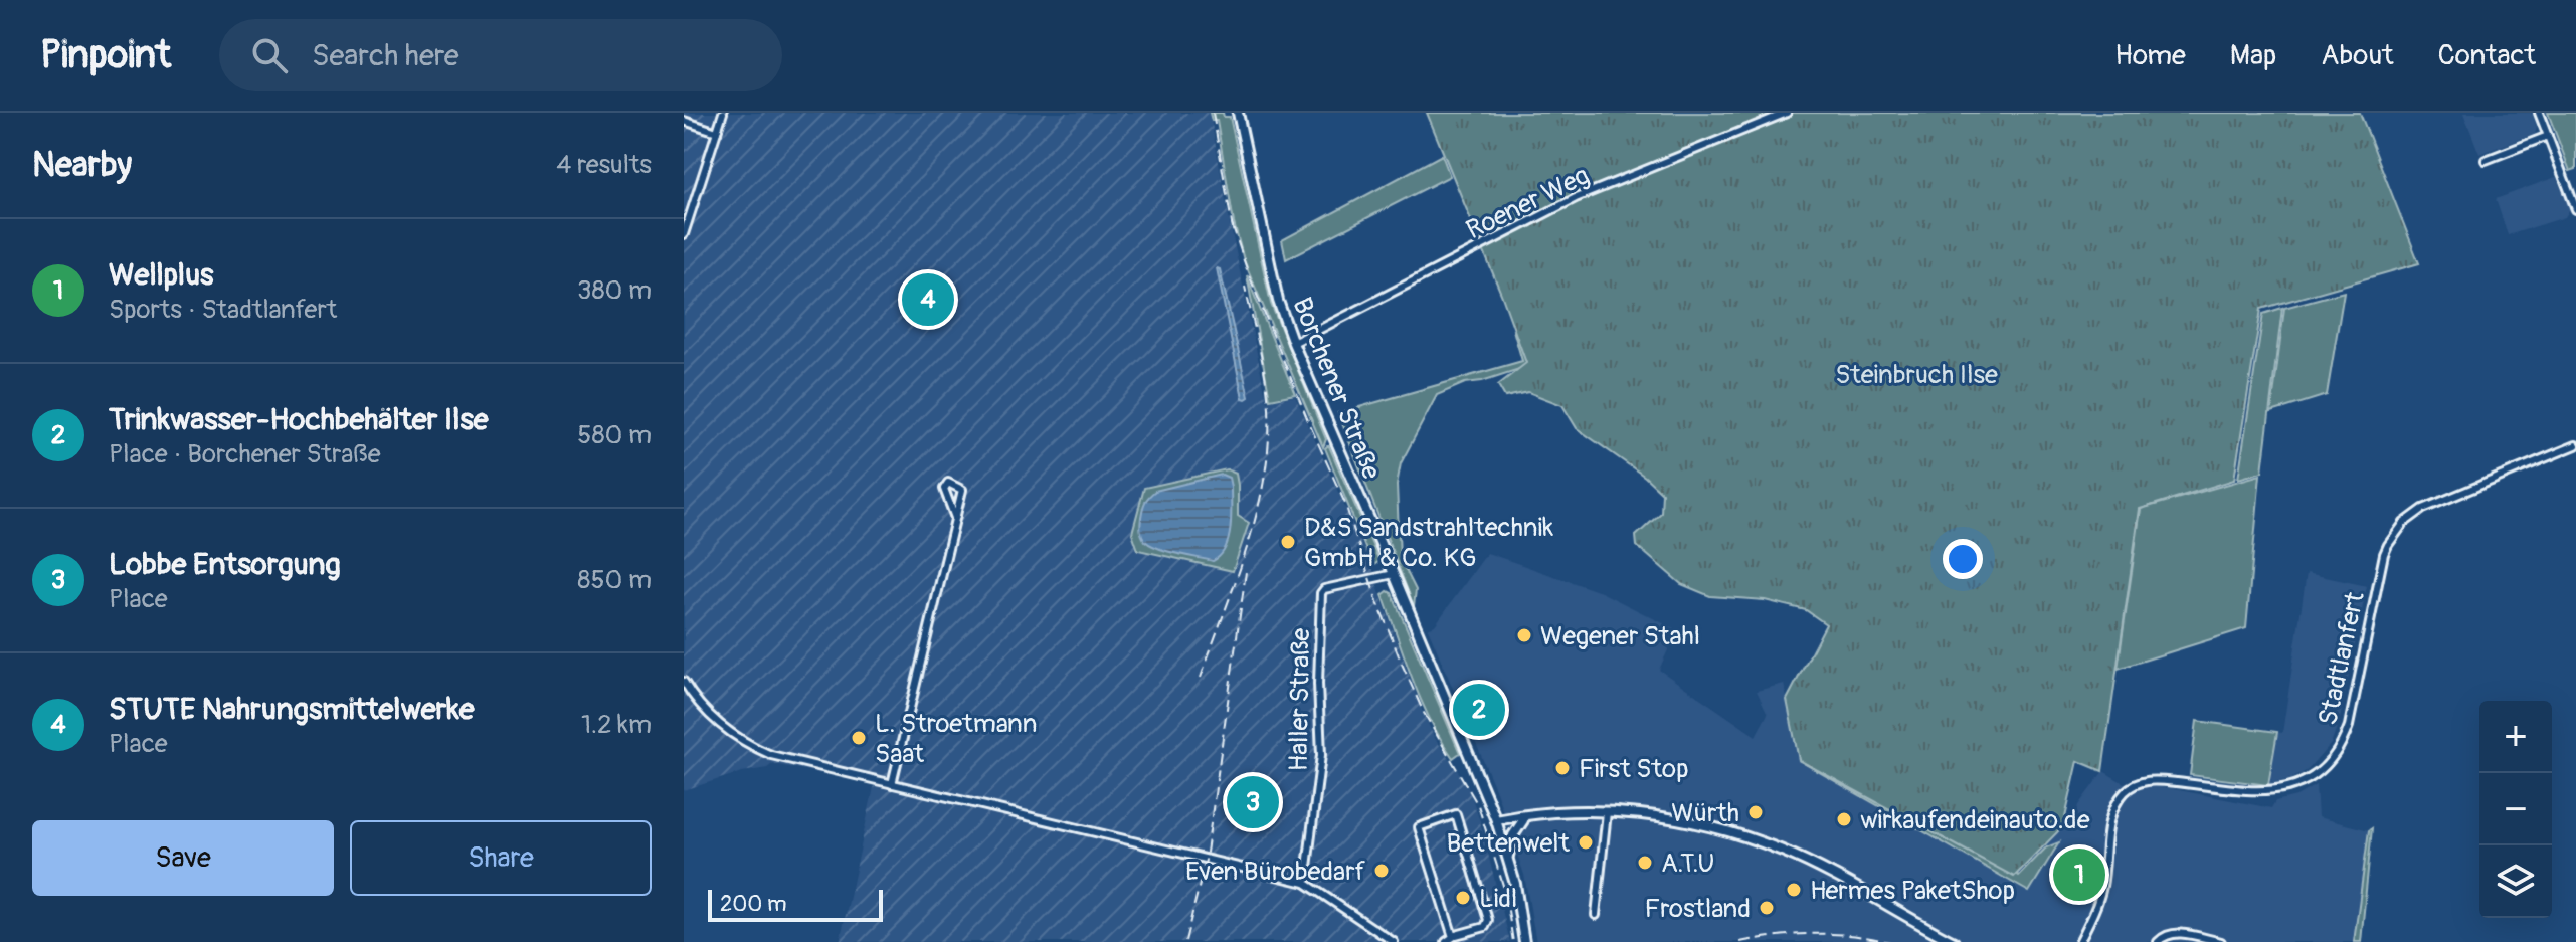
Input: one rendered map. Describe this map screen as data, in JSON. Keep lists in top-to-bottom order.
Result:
{
  "streets": {
    "main road": ["Borchener Straße"],
    "street": ["Roener Weg", "Stadtlanfert", "Haller Straße"]
  },
  "crossings": [
    ["Roener Weg", "Borchener Straße"],
    ["Borchener Straße", "Haller Straße"]
  ],
  "parks": ["Steinbruch Ilse"],
  "places": [
    "D&S Sandstrahltechnik GmbH & Co. KG",
    "Wegener Stahl",
    "L. Stroetmann Saat",
    "First Stop",
    "Würth",
    "wirkaufendeinauto.de",
    "Bettenwelt",
    "A.T.U",
    "Even Bürobedarf",
    "Hermes PaketShop",
    "Lidl",
    "Frostland"
  ],
  "scale_bar": "200 m",
  "page": {
    "header": "Pinpoint",
    "search": "Search here",
    "nav": [
      "Home",
      "Map",
      "About",
      "Contact"
    ],
    "heading": ["Nearby", "4 results"],
    "list": [
      {
        "mark": "1",
        "name": "Wellplus",
        "note": "Sports · Stadtlanfert",
        "value": "380 m"
      },
      {
        "mark": "2",
        "name": "Trinkwasser-Hochbehälter Ilse",
        "note": "Place · Borchener Straße",
        "value": "580 m"
      },
      {
        "mark": "3",
        "name": "Lobbe Entsorgung",
        "note": "Place",
        "value": "850 m"
      },
      {
        "mark": "4",
        "name": "STUTE Nahrungsmittelwerke",
        "note": "Place",
        "value": "1.2 km"
      }
    ],
    "pins": [
      "4",
      "2",
      "3",
      "1"
    ],
    "map_buttons": ["+", "−"],
    "buttons": ["Save", "Share"],
    "scale": "200 m"
  }
}
